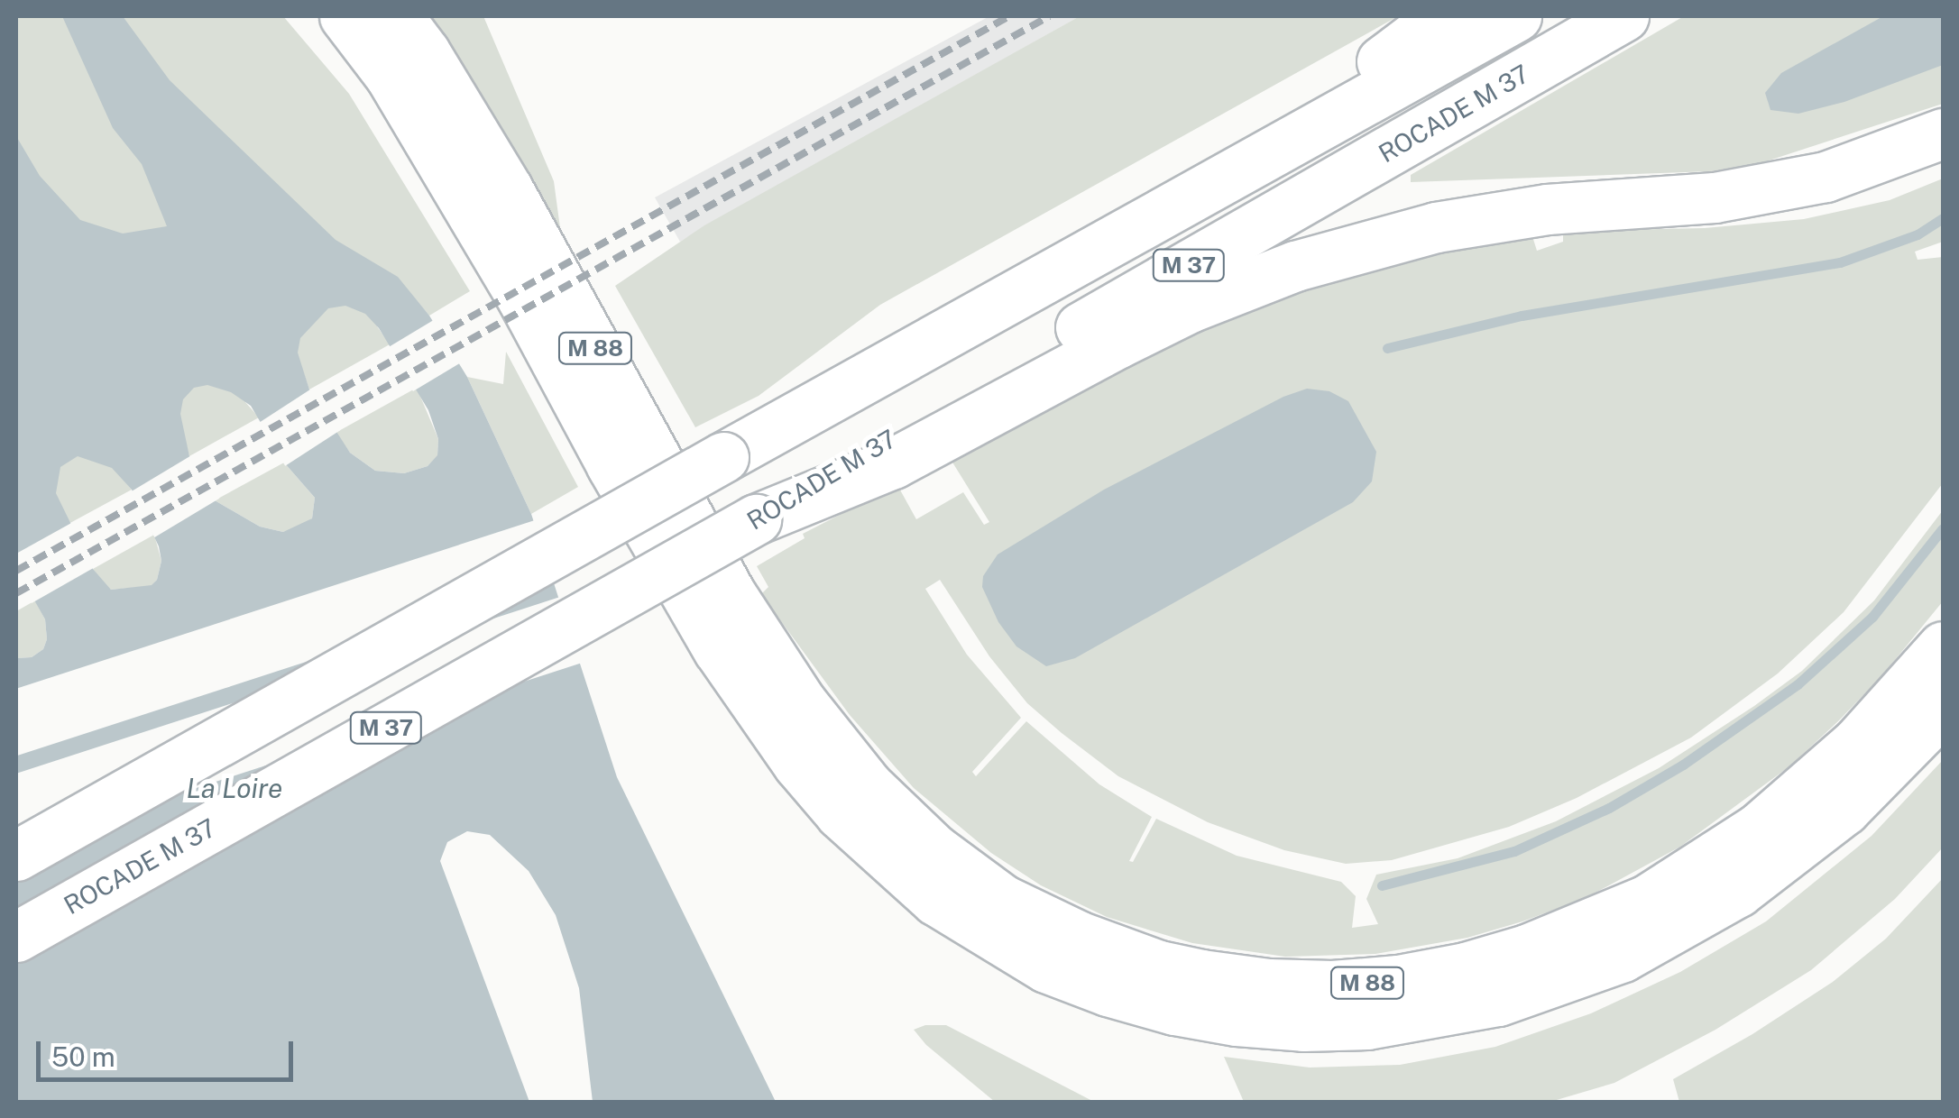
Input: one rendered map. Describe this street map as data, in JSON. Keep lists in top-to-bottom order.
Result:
{
  "streets": {
    "highway": ["ROCADE M 37", "M 37", "M 88"]
  },
  "water": ["La Loire"],
  "scale_bar": "50 m"
}
